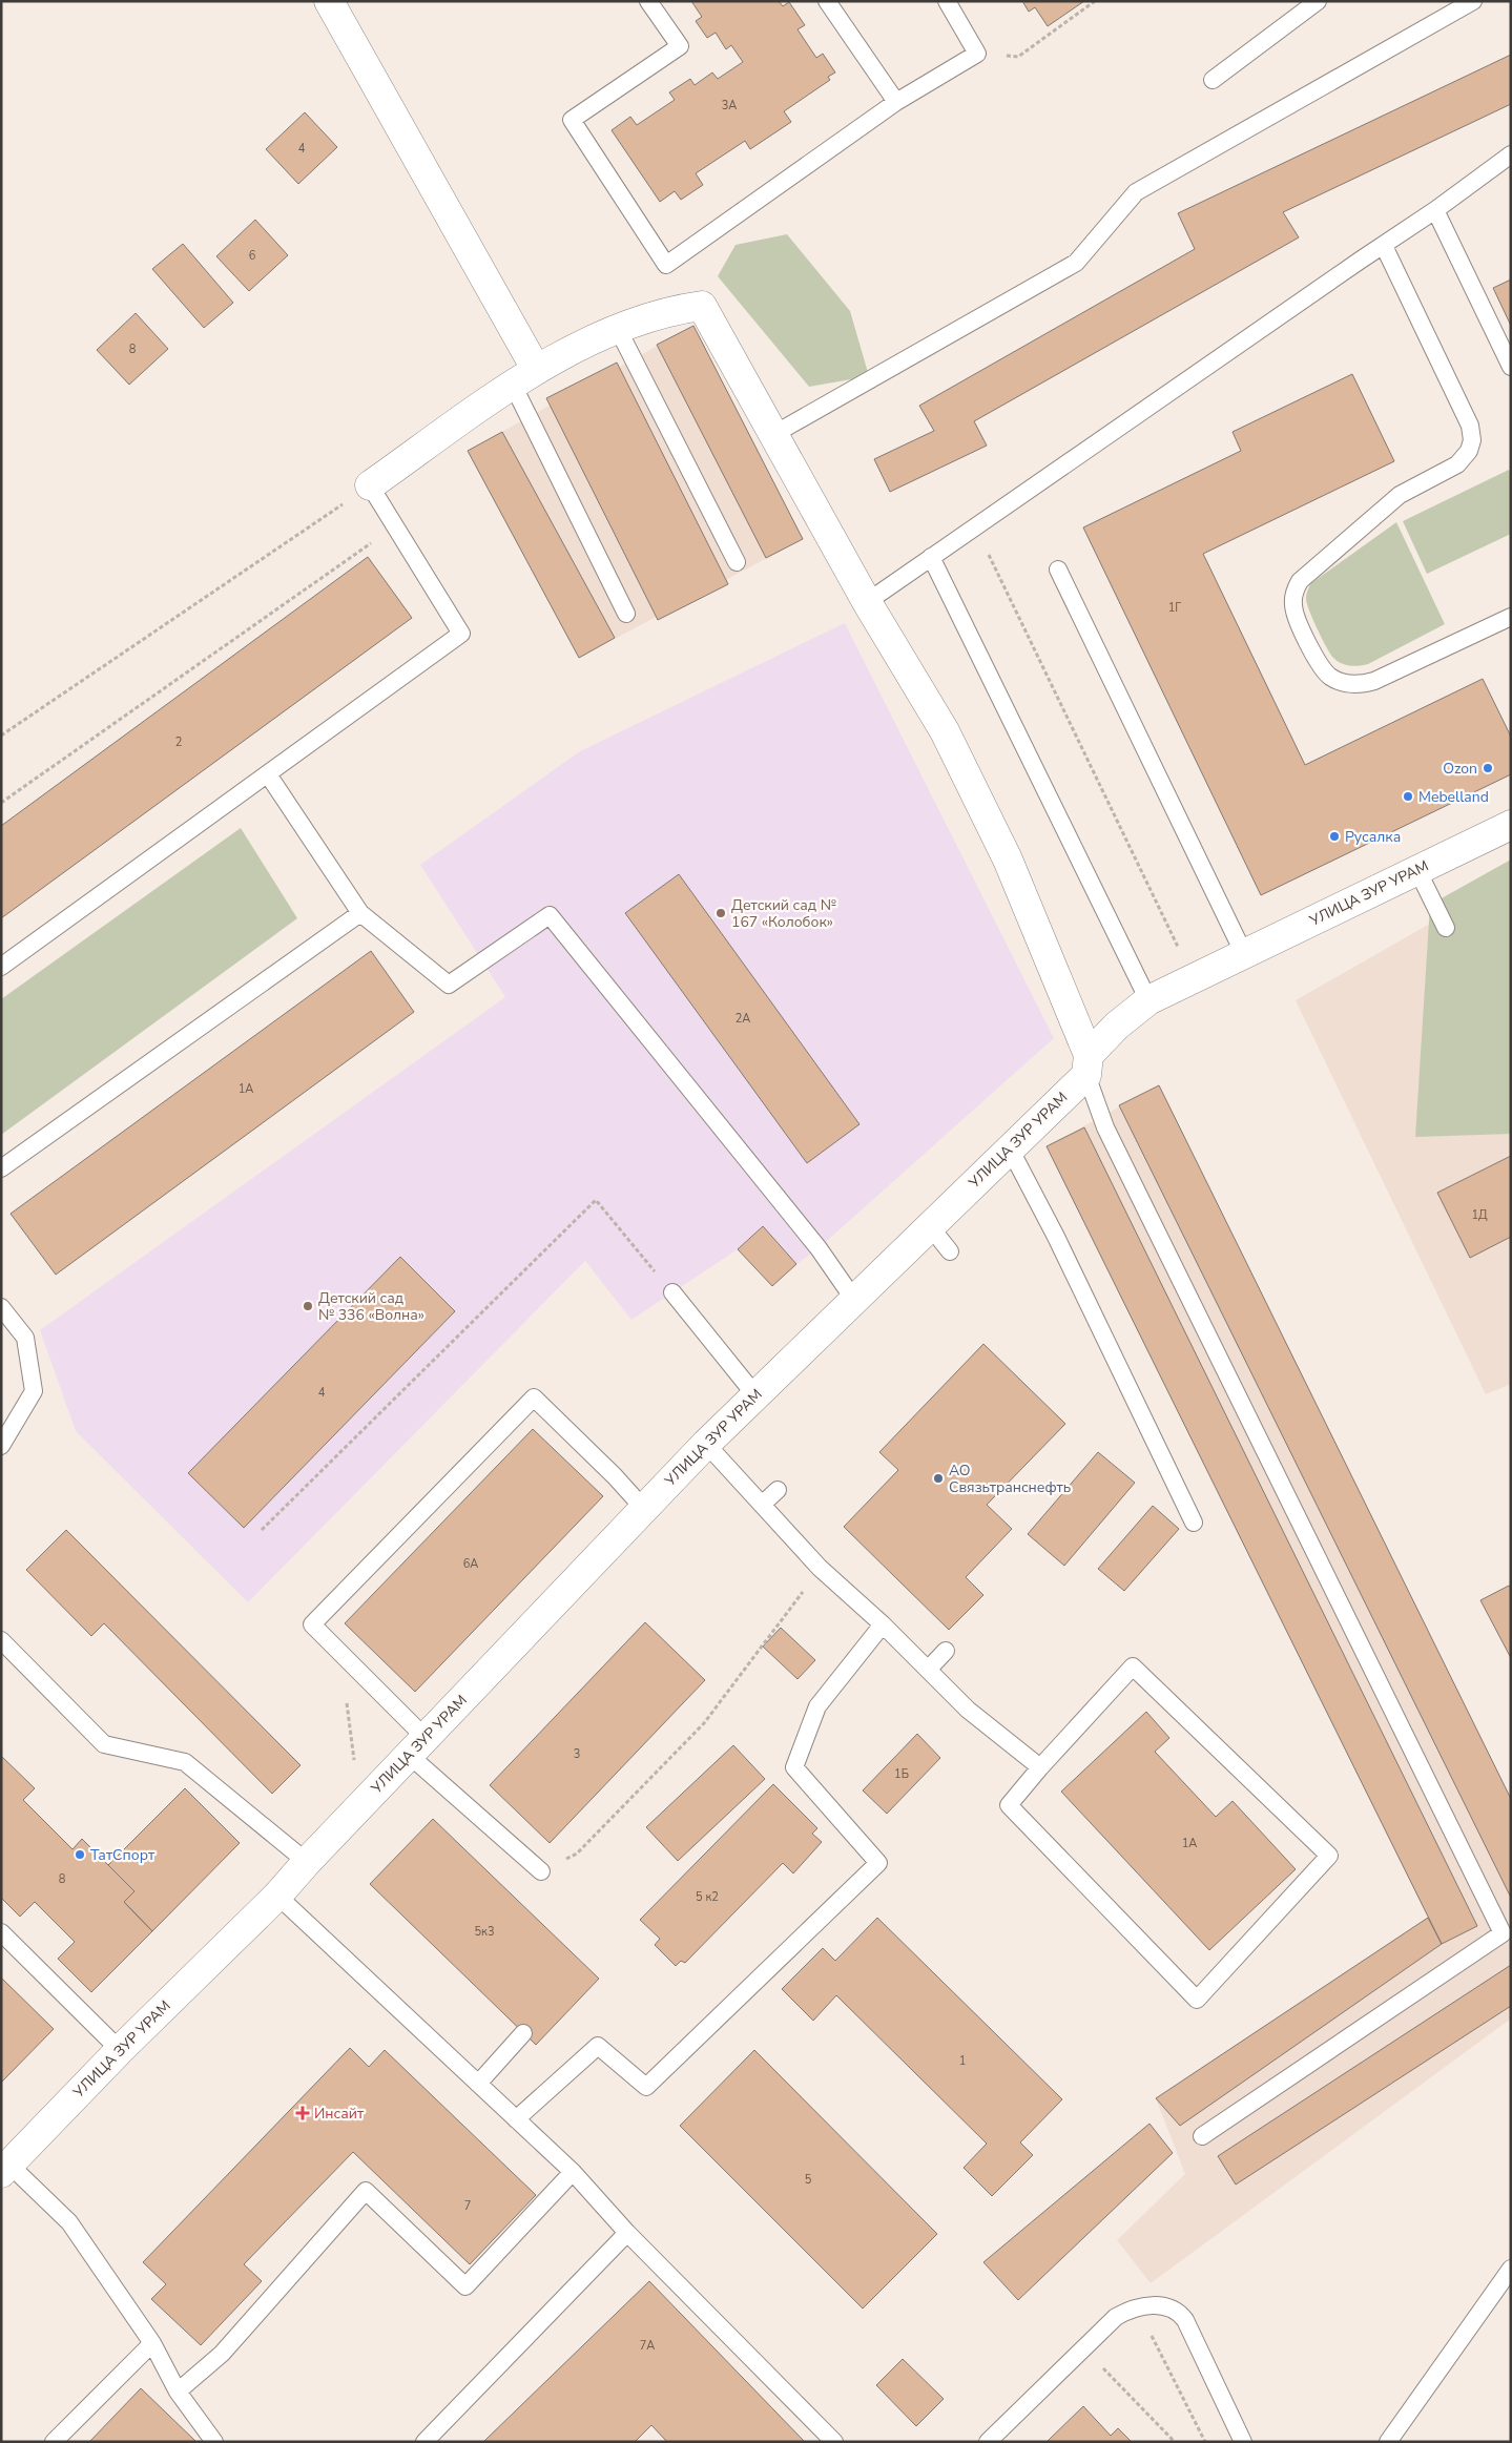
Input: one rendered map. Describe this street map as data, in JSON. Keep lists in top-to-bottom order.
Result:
{
  "streets": {
    "street": ["УЛИЦА ЗУР УРАМ"]
  },
  "places": {
    "other": [
      "Ozon",
      "Mebelland",
      "Русалка",
      "Детский сад № 167 «Колобок»",
      "Детский сад № 336 «Волна»",
      "АО Связьтранснефть",
      "ТатСпорт"
    ],
    "health": ["Инсайт"]
  },
  "house_numbers": [
    "3А",
    "4",
    "6",
    "8",
    "1Г",
    "2",
    "2А",
    "1А",
    "1Д",
    "4",
    "6А",
    "3",
    "1Б",
    "1А",
    "8",
    "5 к2",
    "5к3",
    "1",
    "5",
    "7",
    "7А"
  ]
}
